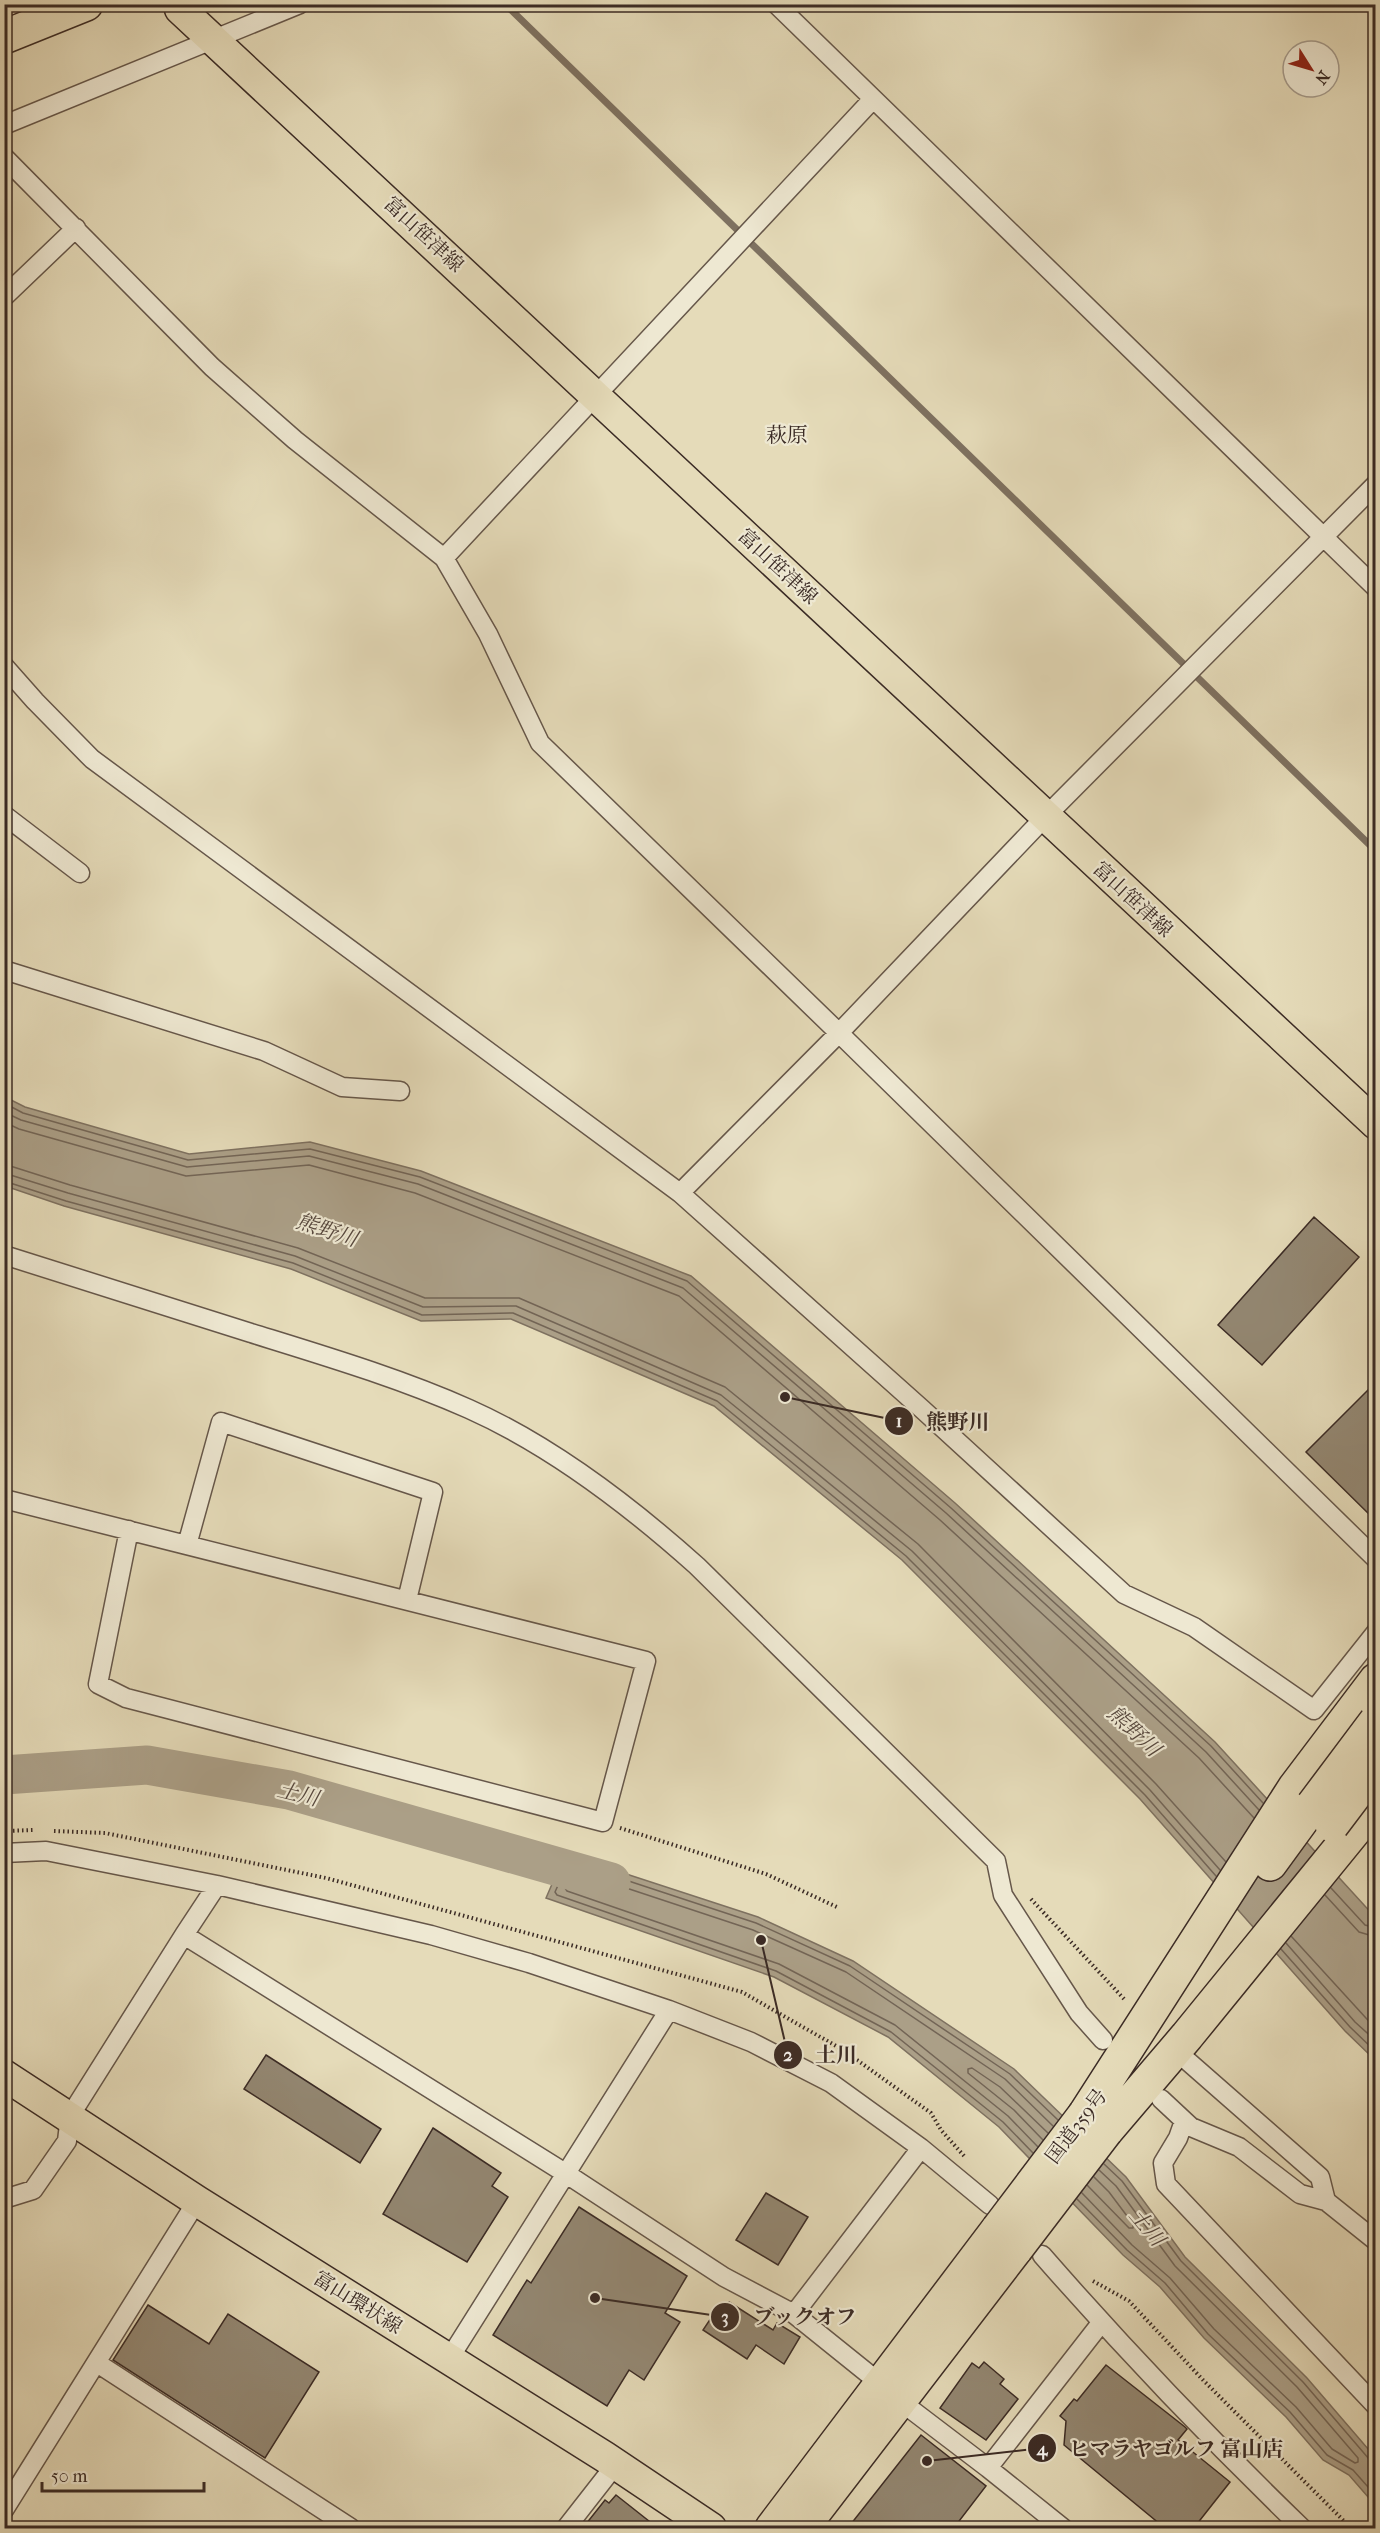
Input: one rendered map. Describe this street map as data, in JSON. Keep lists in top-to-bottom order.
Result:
{
  "streets": {
    "highway": ["国道359号"],
    "main road": ["富山笹津線", "富山環状線"]
  },
  "districts": ["萩原"],
  "water": ["熊野川", "土川"],
  "places": [
    "熊野川",
    "土川",
    "ブックオフ",
    "ヒマラヤゴルフ 富山店"
  ],
  "scale_bar": "50 m",
  "north": "bottom right"
}
